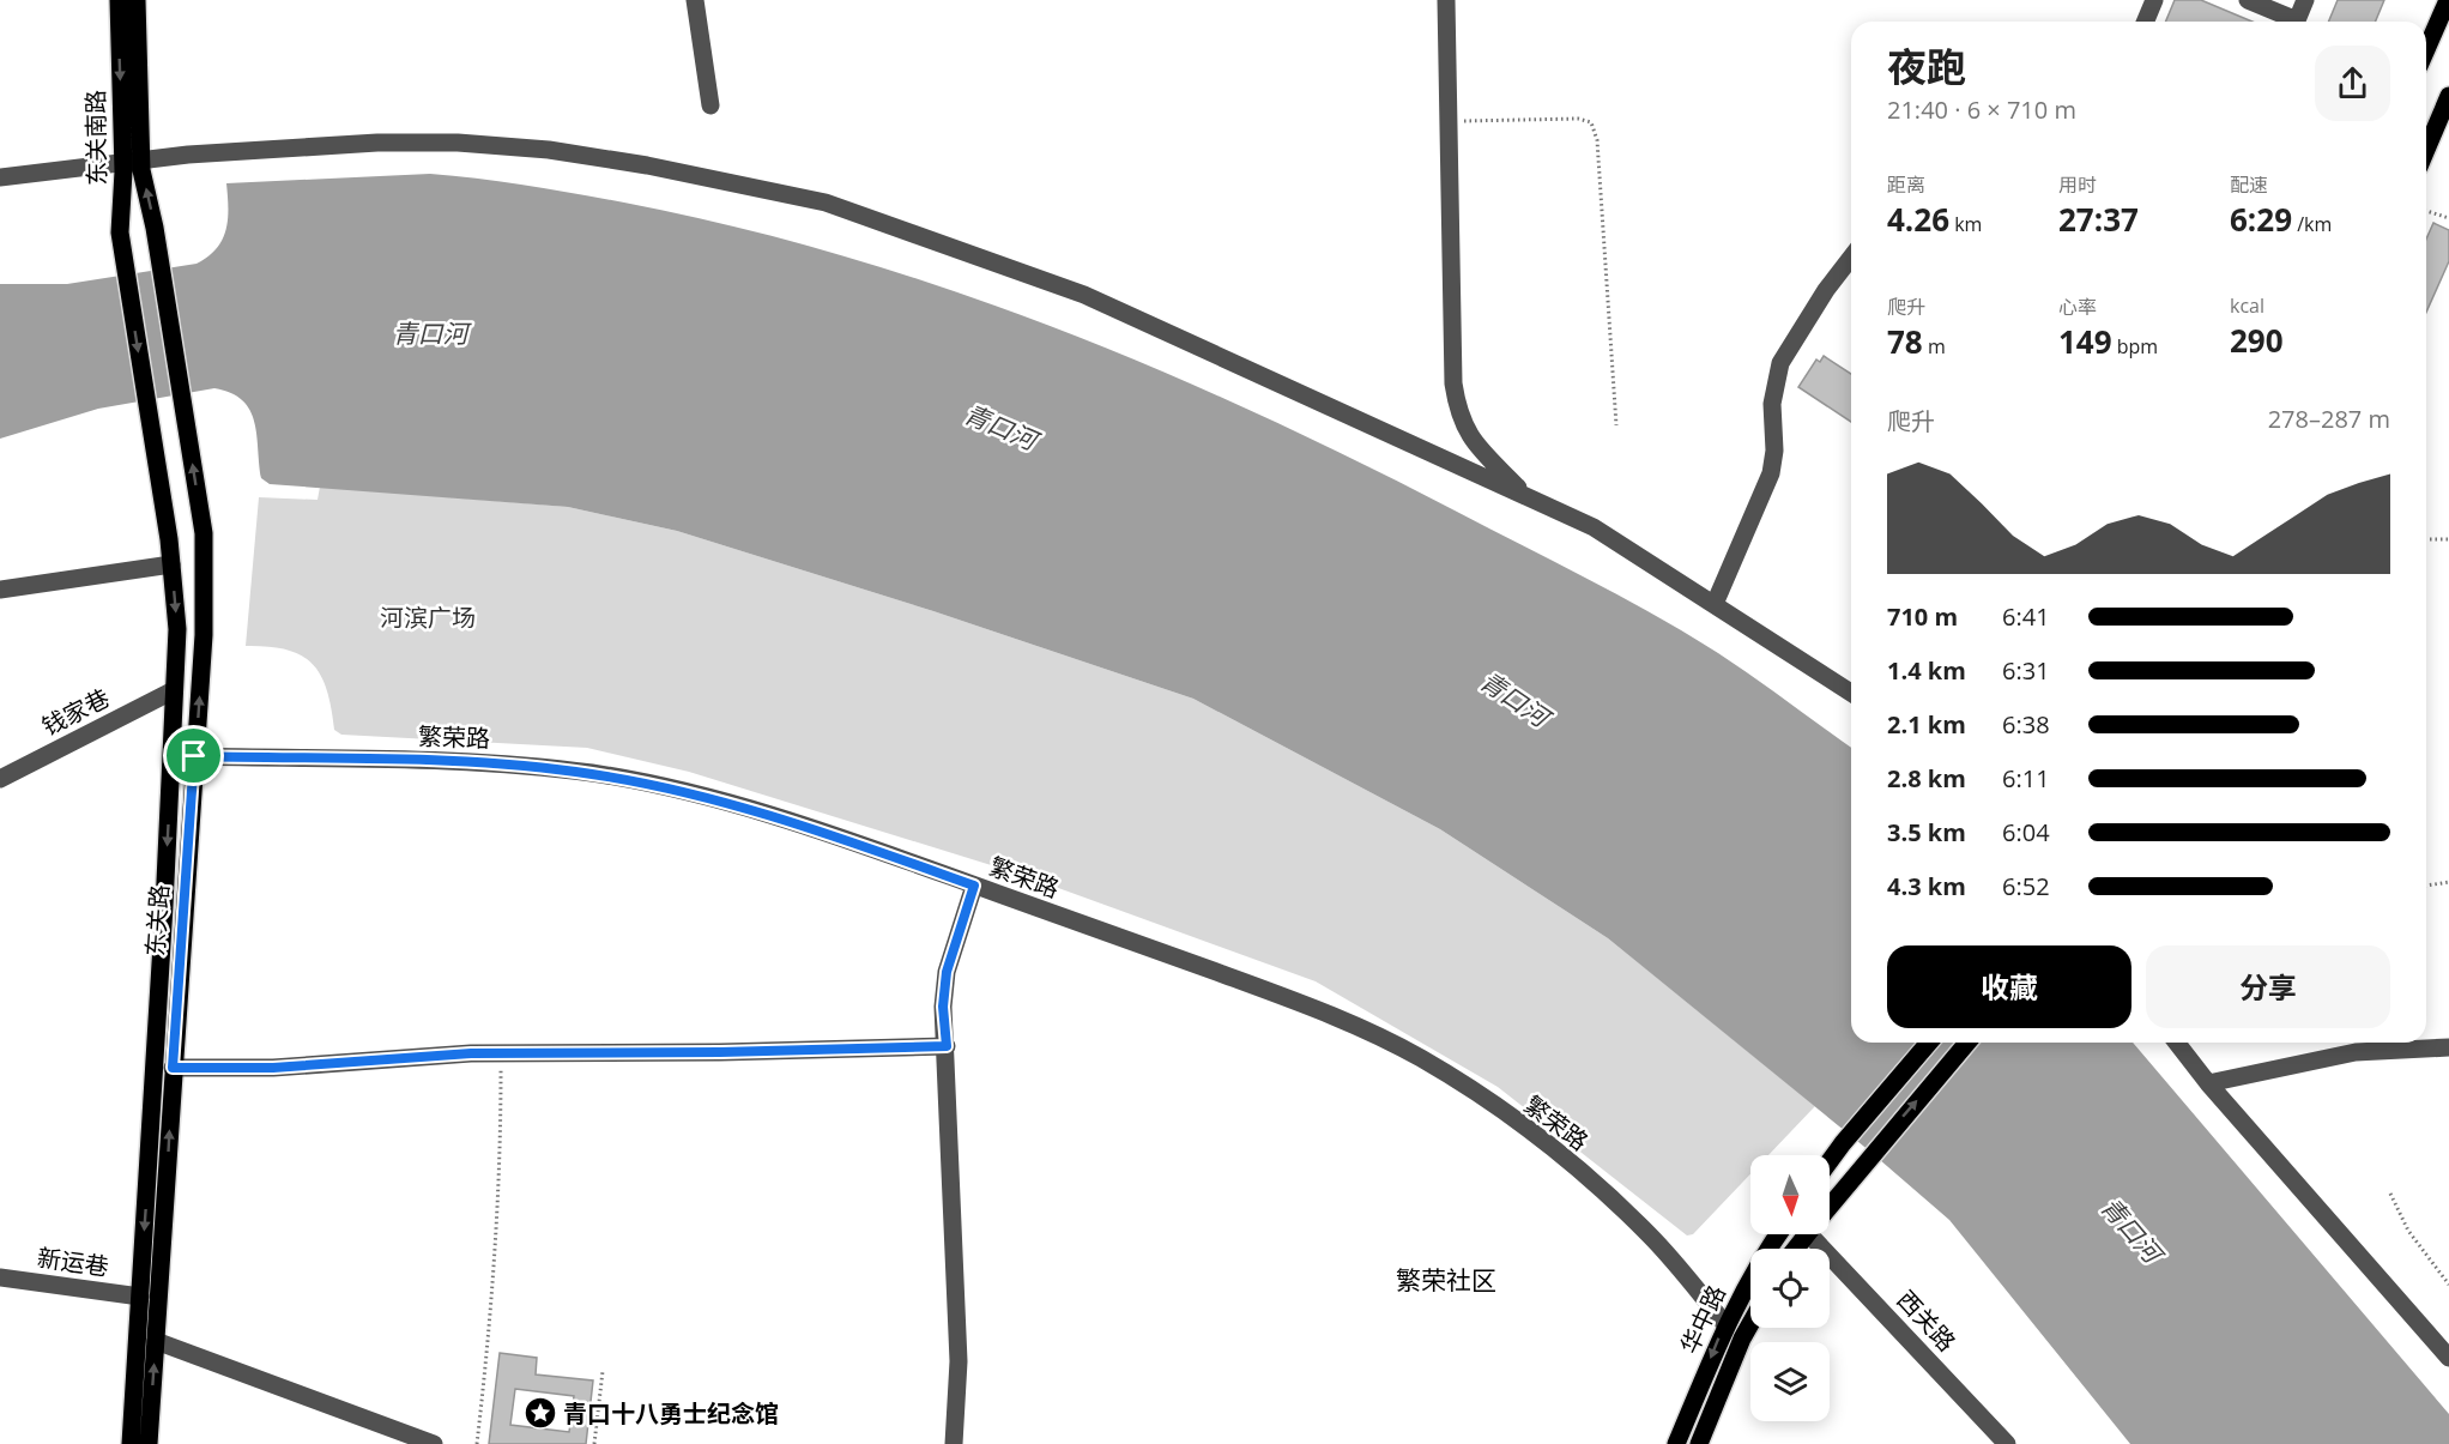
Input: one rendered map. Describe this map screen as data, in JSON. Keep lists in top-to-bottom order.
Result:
{
  "streets": {
    "main road": ["东关南路", "东关路", "华中路"],
    "street": [
      "钱家巷",
      "繁荣路",
      "新运巷",
      "西关路"
    ]
  },
  "crossings": [
    ["东关南路", "东关路"],
    ["钱家巷", "东关路"],
    ["繁荣路", "东关路"],
    ["繁荣路", "华中路"],
    ["东关路", "新运巷"]
  ],
  "districts": ["繁荣社区"],
  "water": ["青口河"],
  "parks": ["河滨广场"],
  "places": {
    "place": ["青口十八勇士纪念馆"]
  },
  "north": "bottom",
  "page": {
    "heading": ["夜跑", "21:40 · 6 × 710 m"],
    "stats": [
      ["距离", "4.26 km"],
      ["用时", "27:37"],
      ["配速", "6:29 /km"],
      ["爬升", "78 m"],
      ["心率", "149 bpm"],
      ["kcal", "290"]
    ],
    "chart": ["爬升", "278–287 m"],
    "list": [
      {
        "name": "710 m",
        "note": "6:41"
      },
      {
        "name": "1.4 km",
        "note": "6:31"
      },
      {
        "name": "2.1 km",
        "note": "6:38"
      },
      {
        "name": "2.8 km",
        "note": "6:11"
      },
      {
        "name": "3.5 km",
        "note": "6:04"
      },
      {
        "name": "4.3 km",
        "note": "6:52"
      }
    ],
    "buttons": ["收藏", "分享"]
  }
}
